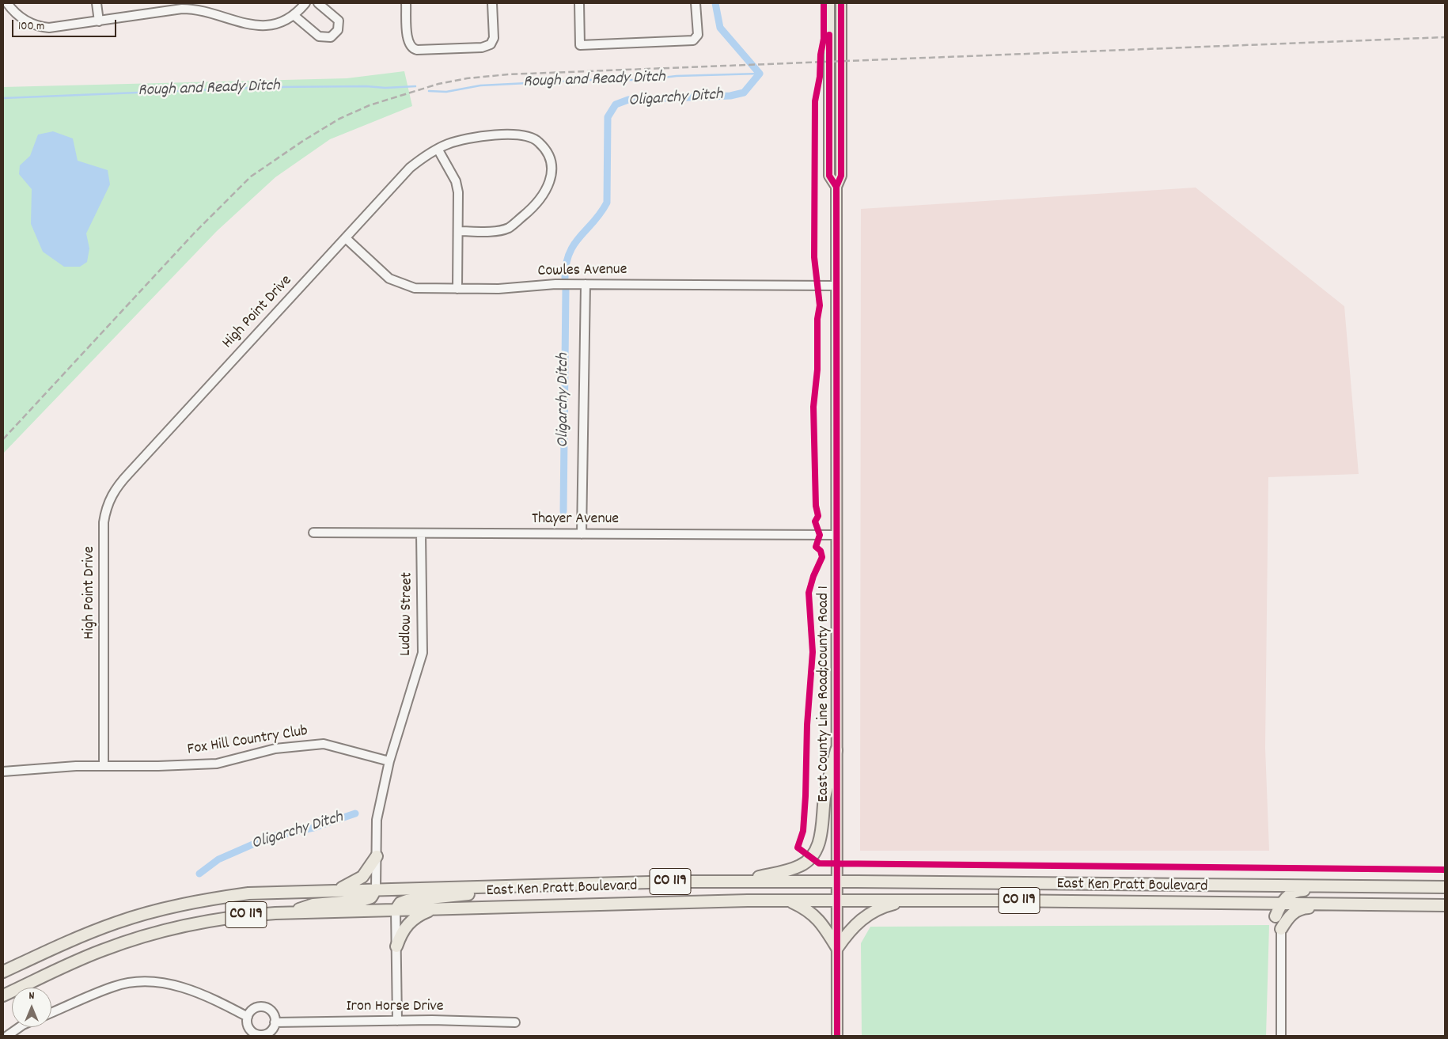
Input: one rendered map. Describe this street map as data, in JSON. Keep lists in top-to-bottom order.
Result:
{
  "streets": {
    "highway": ["CO 119", "East Ken Pratt Boulevard"],
    "main road": ["East County Line Road;County Road 1"],
    "street": [
      "Cowles Avenue",
      "High Point Drive",
      "Thayer Avenue",
      "Ludlow Street",
      "Fox Hill Country Club",
      "Iron Horse Drive"
    ]
  },
  "crossings": [
    ["Cowles Avenue", "High Point Drive"],
    ["Cowles Avenue", "East County Line Road;County Road 1"],
    ["High Point Drive", "Fox Hill Country Club"],
    ["Thayer Avenue", "Ludlow Street"],
    ["Thayer Avenue", "East County Line Road;County Road 1"],
    ["Ludlow Street", "Fox Hill Country Club"],
    ["East County Line Road;County Road 1", "East Ken Pratt Boulevard"]
  ],
  "water": ["Rough and Ready Ditch", "Oligarchy Ditch"],
  "scale_bar": "100 m",
  "north": "top"
}
